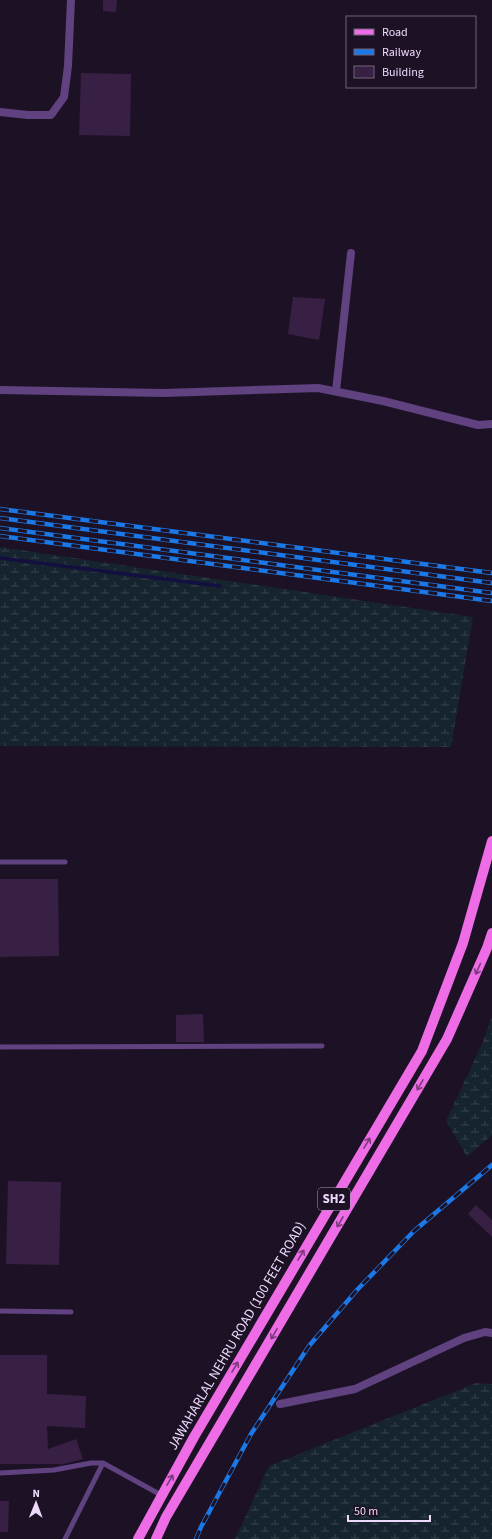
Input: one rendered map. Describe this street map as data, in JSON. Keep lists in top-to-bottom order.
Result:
{
  "streets": {
    "main road": ["SH2", "JAWAHARLAL NEHRU ROAD (100 FEET ROAD)"]
  },
  "legend": ["Road", "Railway", "Building"],
  "scale_bar": "50 m",
  "north": "top"
}
